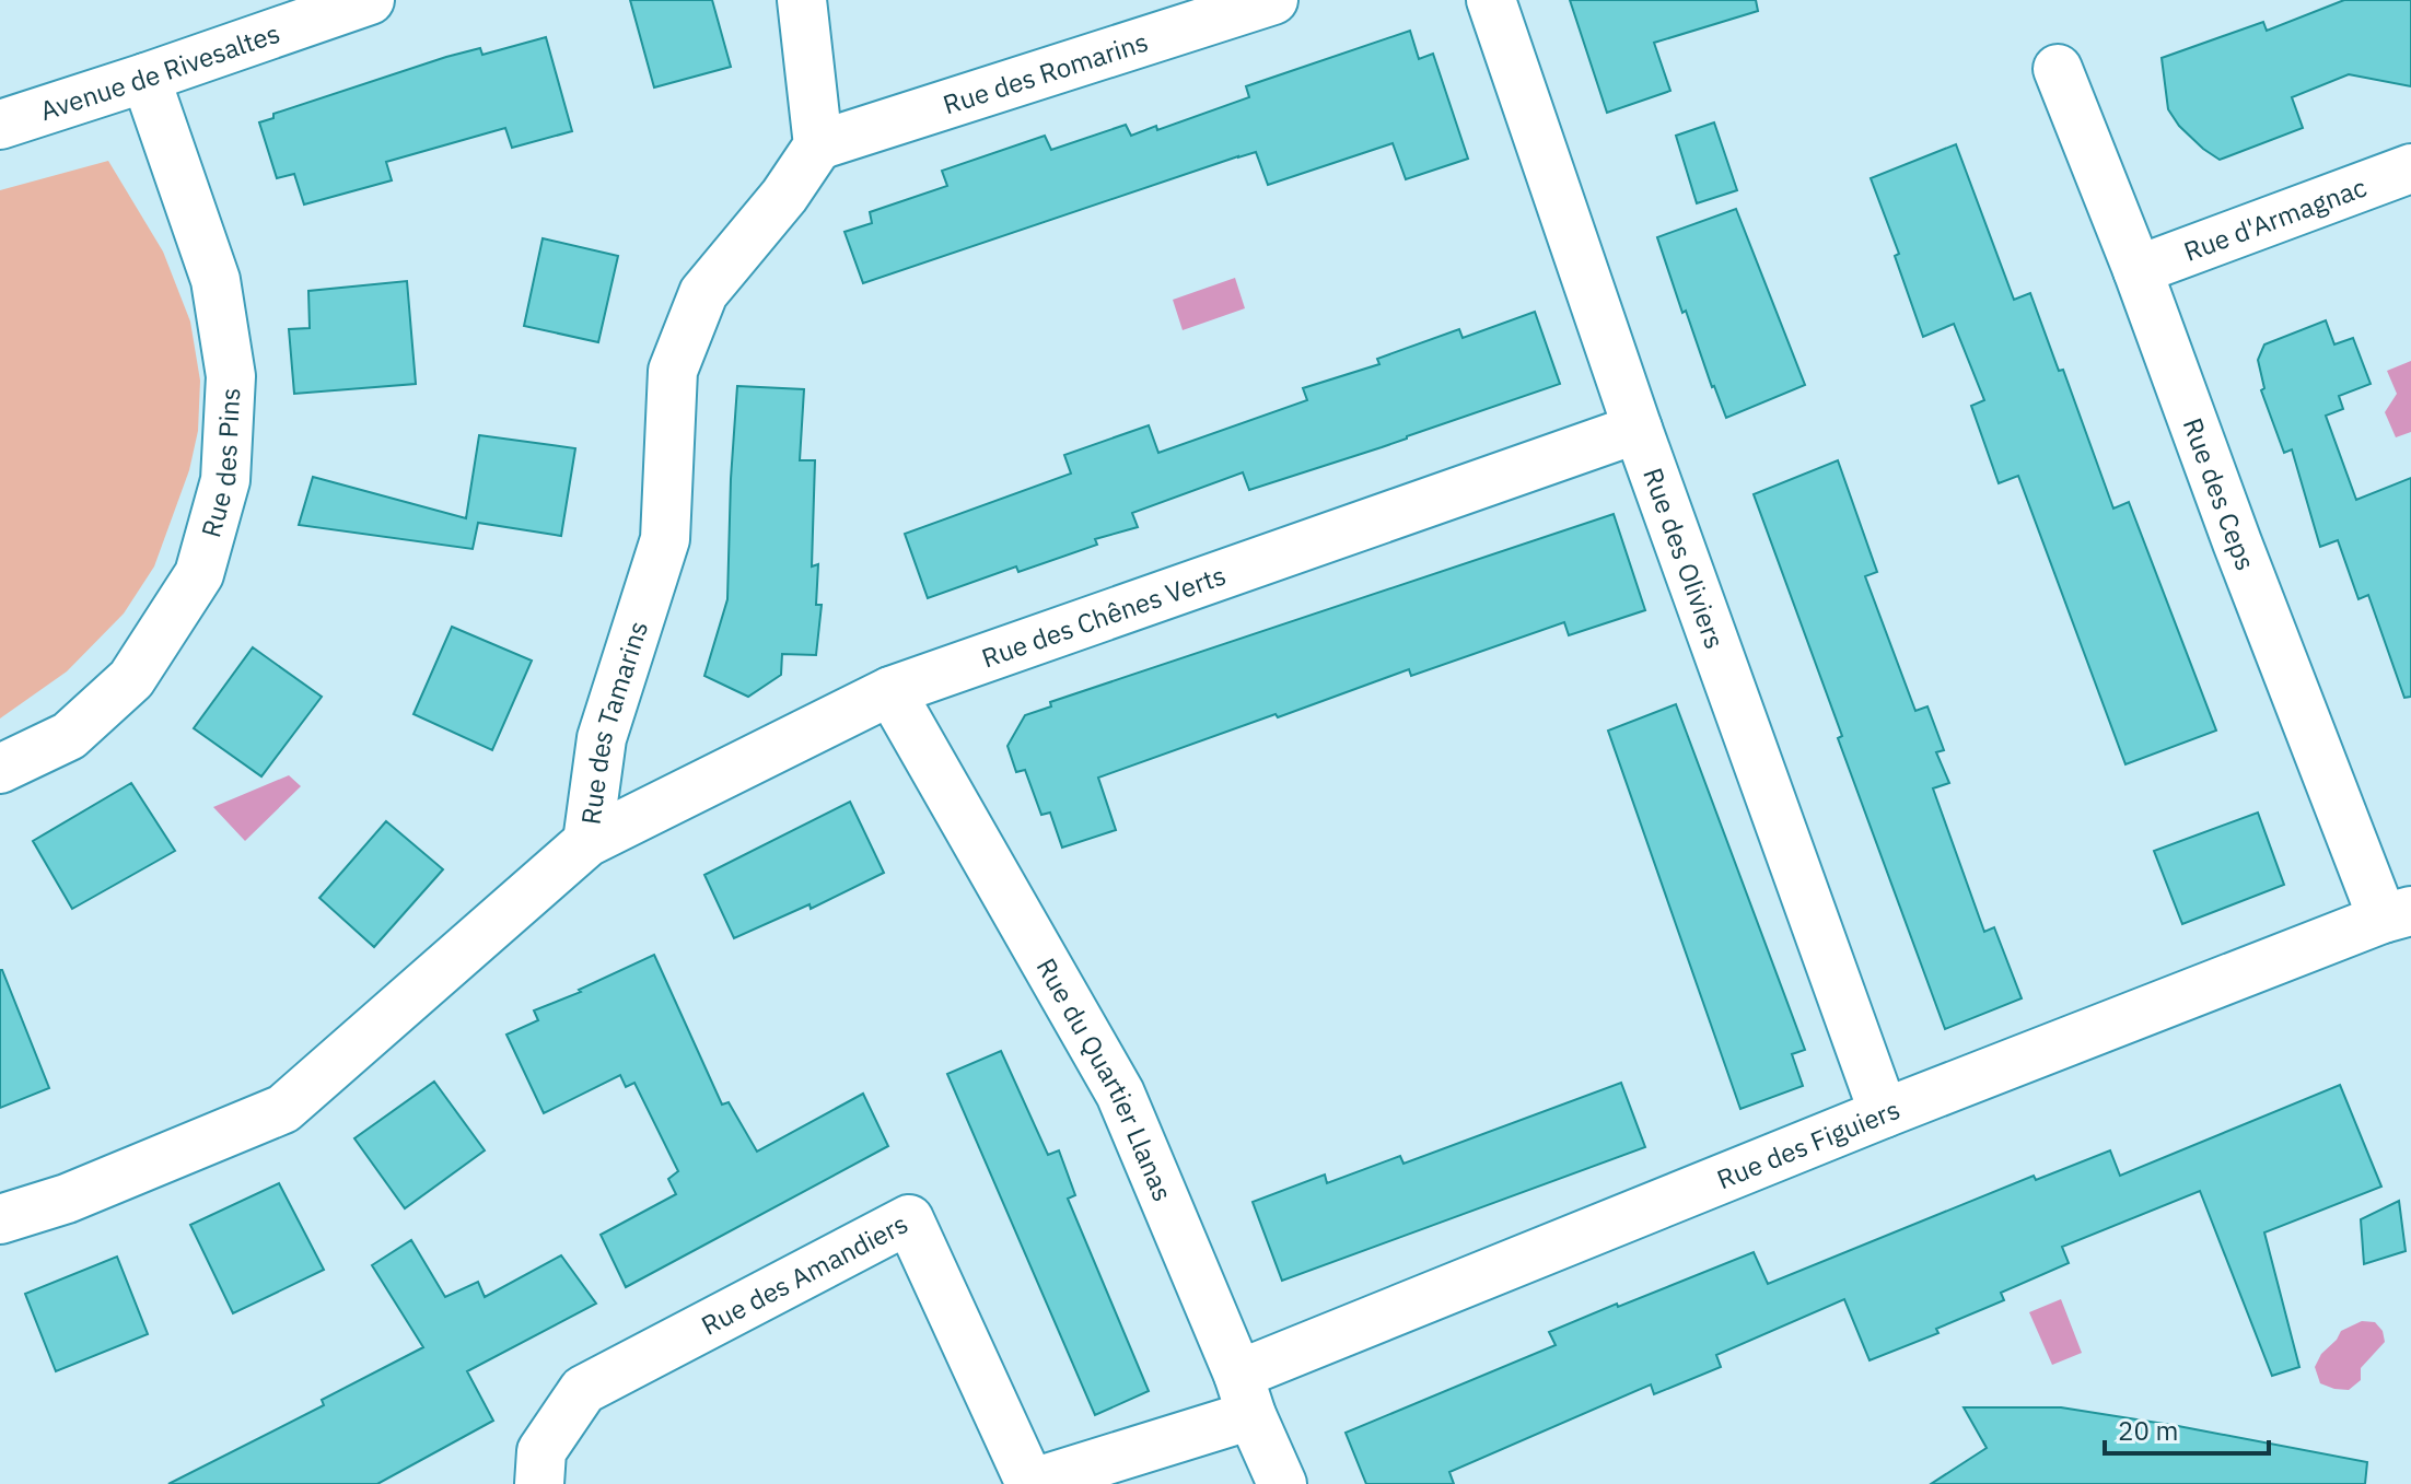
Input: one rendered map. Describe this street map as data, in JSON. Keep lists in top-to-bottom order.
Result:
{
  "streets": {
    "street": [
      "Avenue de Rivesaltes",
      "Rue des Romarins",
      "Rue d'Armagnac",
      "Rue des Pins",
      "Rue des Ceps",
      "Rue des Oliviers",
      "Rue des Chênes Verts",
      "Rue des Tamarins",
      "Rue du Quartier Llanas",
      "Rue des Figuiers",
      "Rue des Amandiers"
    ]
  },
  "crossings": [
    ["Avenue de Rivesaltes", "Rue des Pins"],
    ["Rue des Romarins", "Rue des Tamarins"],
    ["Rue d'Armagnac", "Rue des Ceps"],
    ["Rue des Ceps", "Rue des Figuiers"],
    ["Rue des Oliviers", "Rue des Chênes Verts"],
    ["Rue des Oliviers", "Rue des Figuiers"],
    ["Rue des Chênes Verts", "Rue des Tamarins"],
    ["Rue des Chênes Verts", "Rue du Quartier Llanas"],
    ["Rue du Quartier Llanas", "Rue des Figuiers"],
    ["Rue du Quartier Llanas", "Rue des Amandiers"],
    ["Rue des Figuiers", "Rue des Amandiers"]
  ],
  "scale_bar": "20 m"
}
